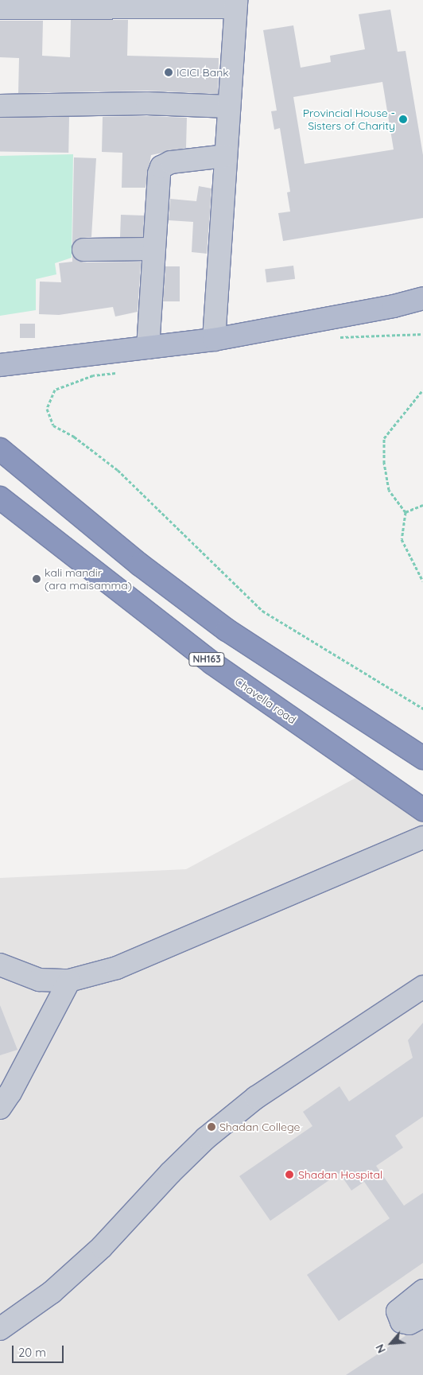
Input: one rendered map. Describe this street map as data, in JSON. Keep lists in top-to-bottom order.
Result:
{
  "streets": {
    "highway": ["NH163", "Chavella road"]
  },
  "places": [
    "ICICI Bank",
    "Provincial House - Sisters of Charity",
    "kali mandir (ara maisamma)",
    "Shadan College",
    "Shadan Hospital"
  ],
  "scale_bar": "20 m",
  "north": "bottom left"
}
